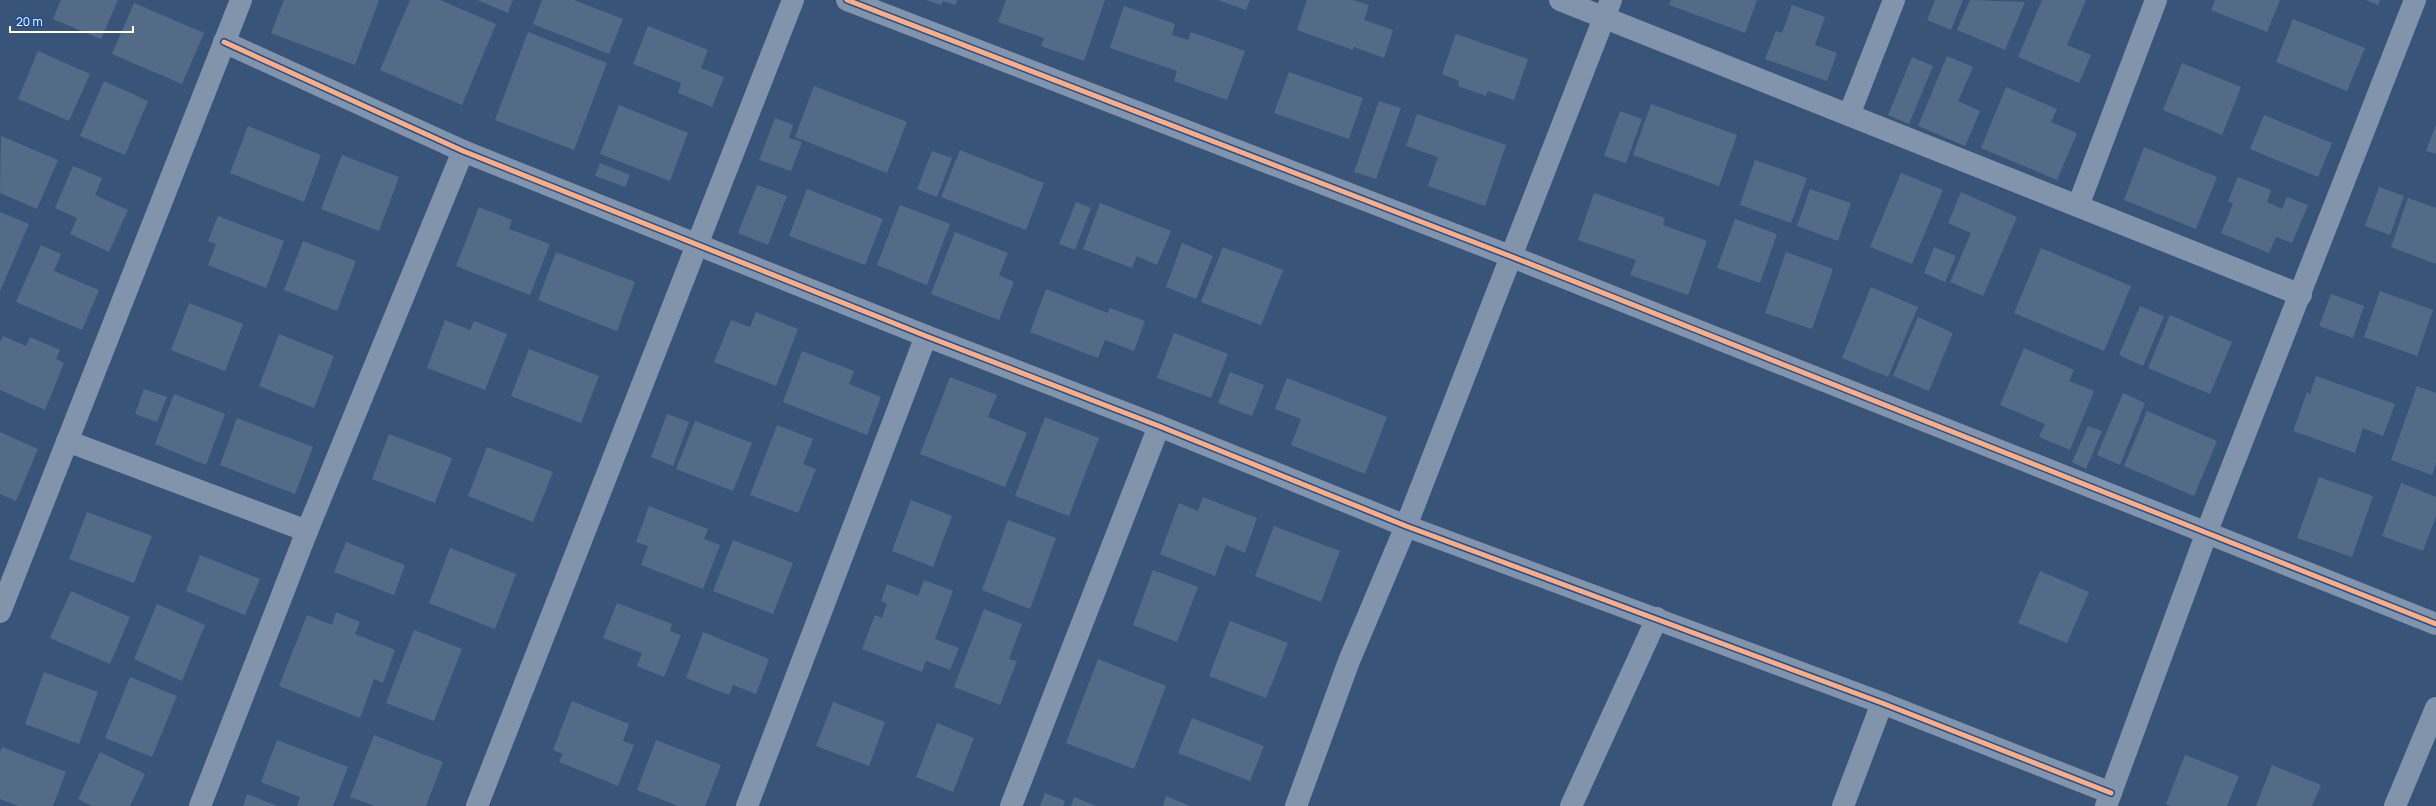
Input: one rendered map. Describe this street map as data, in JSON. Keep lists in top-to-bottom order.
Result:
{
  "scale_bar": "20 m"
}
